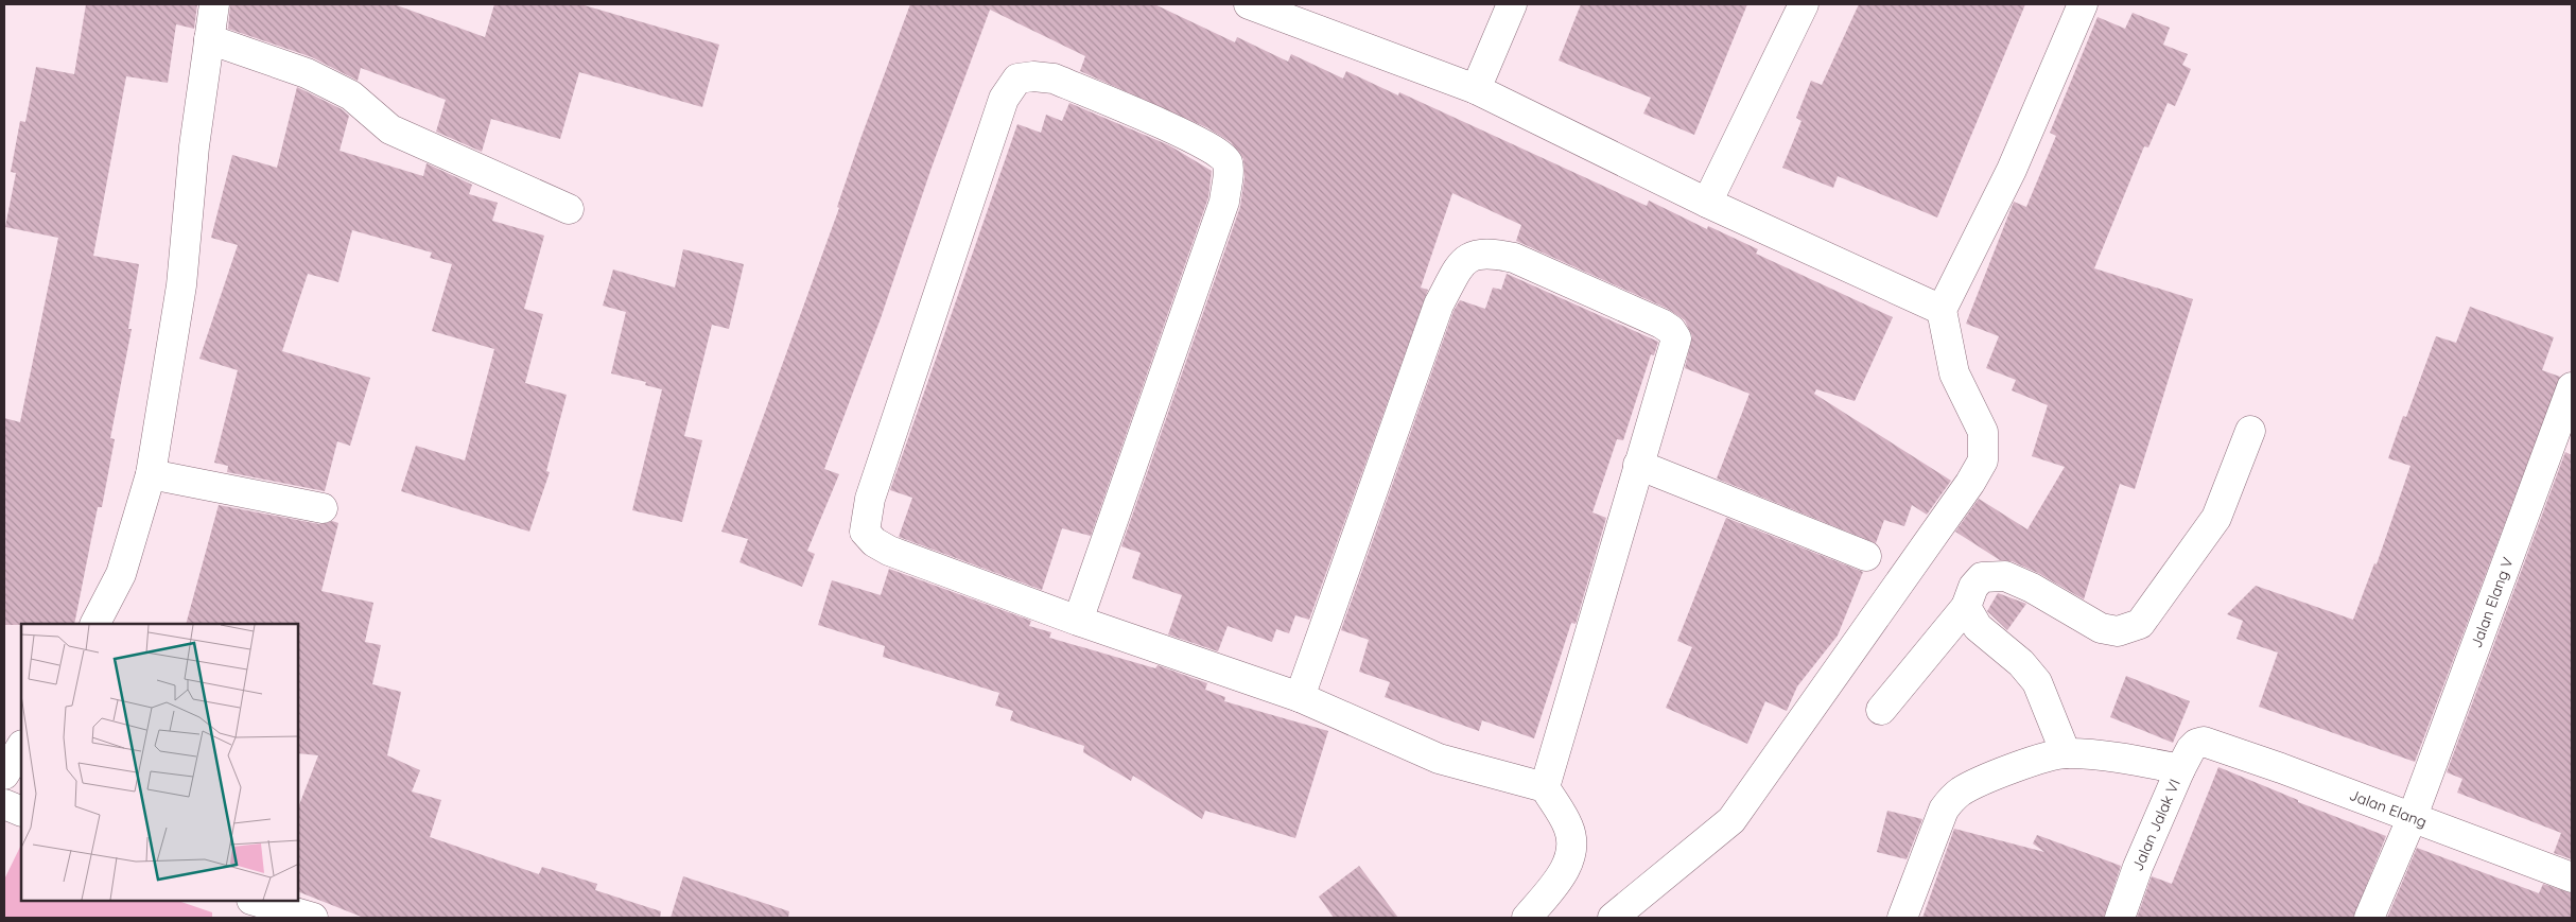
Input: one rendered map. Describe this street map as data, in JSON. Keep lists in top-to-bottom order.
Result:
{
  "streets": {
    "street": ["Jalan Elang V", "Jalan Elang", "Jalan Jalak VI"]
  },
  "crossings": [
    ["Jalan Elang V", "Jalan Elang"],
    ["Jalan Elang", "Jalan Jalak VI"]
  ]
}
